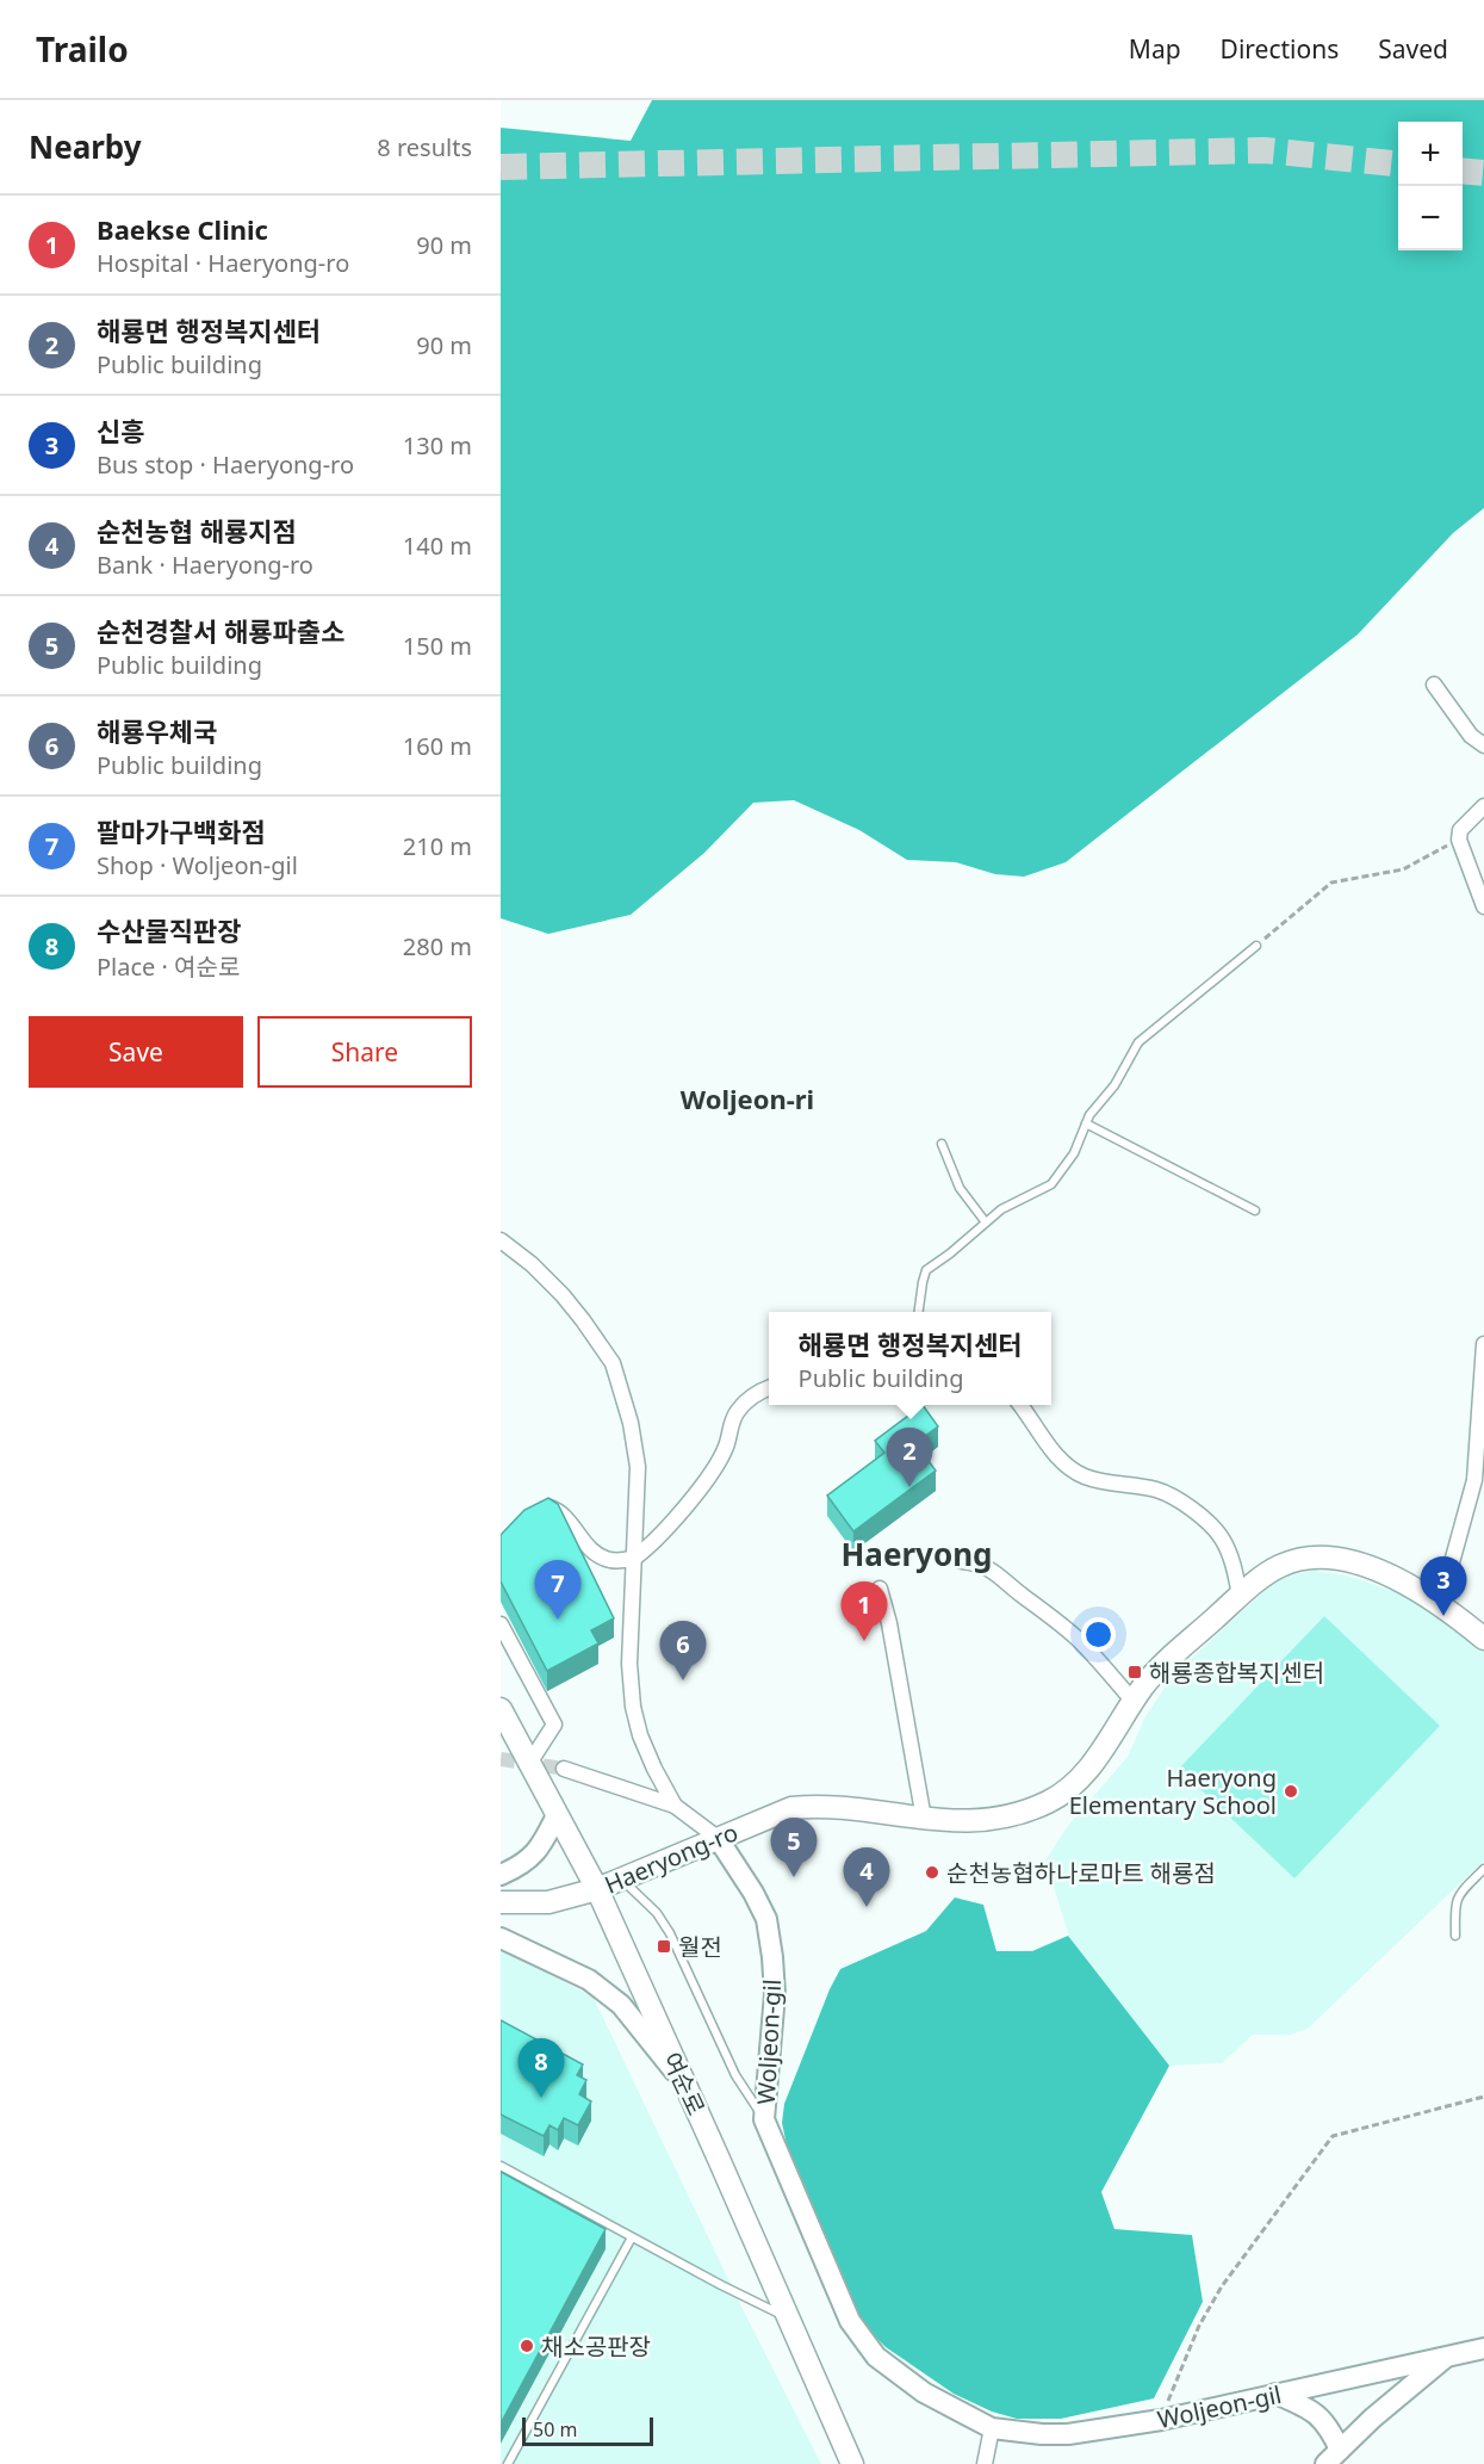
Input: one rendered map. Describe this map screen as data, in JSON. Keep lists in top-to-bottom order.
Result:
{
  "streets": {
    "main road": ["Haeryong-ro", "여순로"],
    "street": ["Woljeon-gil"]
  },
  "crossings": [
    ["Haeryong-ro", "Woljeon-gil"],
    ["Haeryong-ro", "여순로"]
  ],
  "districts": ["Woljeon-ri", "Haeryong"],
  "places": {
    "transit": ["해룡종합복지센터", "월전"],
    "other": ["Haeryong Elementary School", "순천농협하나로마트 해룡점", "채소공판장"]
  },
  "scale_bar": "50 m",
  "page": {
    "header": "Trailo",
    "nav": ["Map", "Directions", "Saved"],
    "heading": ["Nearby", "8 results"],
    "map_buttons": ["+", "−"],
    "list": [
      {
        "mark": "1",
        "name": "Baekse Clinic",
        "note": "Hospital · Haeryong-ro",
        "value": "90 m"
      },
      {
        "mark": "2",
        "name": "해룡면 행정복지센터",
        "note": "Public building",
        "value": "90 m"
      },
      {
        "mark": "3",
        "name": "신흥",
        "note": "Bus stop · Haeryong-ro",
        "value": "130 m"
      },
      {
        "mark": "4",
        "name": "순천농협 해룡지점",
        "note": "Bank · Haeryong-ro",
        "value": "140 m"
      },
      {
        "mark": "5",
        "name": "순천경찰서 해룡파출소",
        "note": "Public building",
        "value": "150 m"
      },
      {
        "mark": "6",
        "name": "해룡우체국",
        "note": "Public building",
        "value": "160 m"
      },
      {
        "mark": "7",
        "name": "팔마가구백화점",
        "note": "Shop · Woljeon-gil",
        "value": "210 m"
      },
      {
        "mark": "8",
        "name": "수산물직판장",
        "note": "Place · 여순로",
        "value": "280 m"
      }
    ],
    "buttons": ["Save", "Share"],
    "popup": ["해룡면 행정복지센터", "Public building"],
    "pins": [
      "2",
      "3",
      "7",
      "1",
      "6",
      "5",
      "4",
      "8"
    ],
    "scale": "50 m"
  }
}
